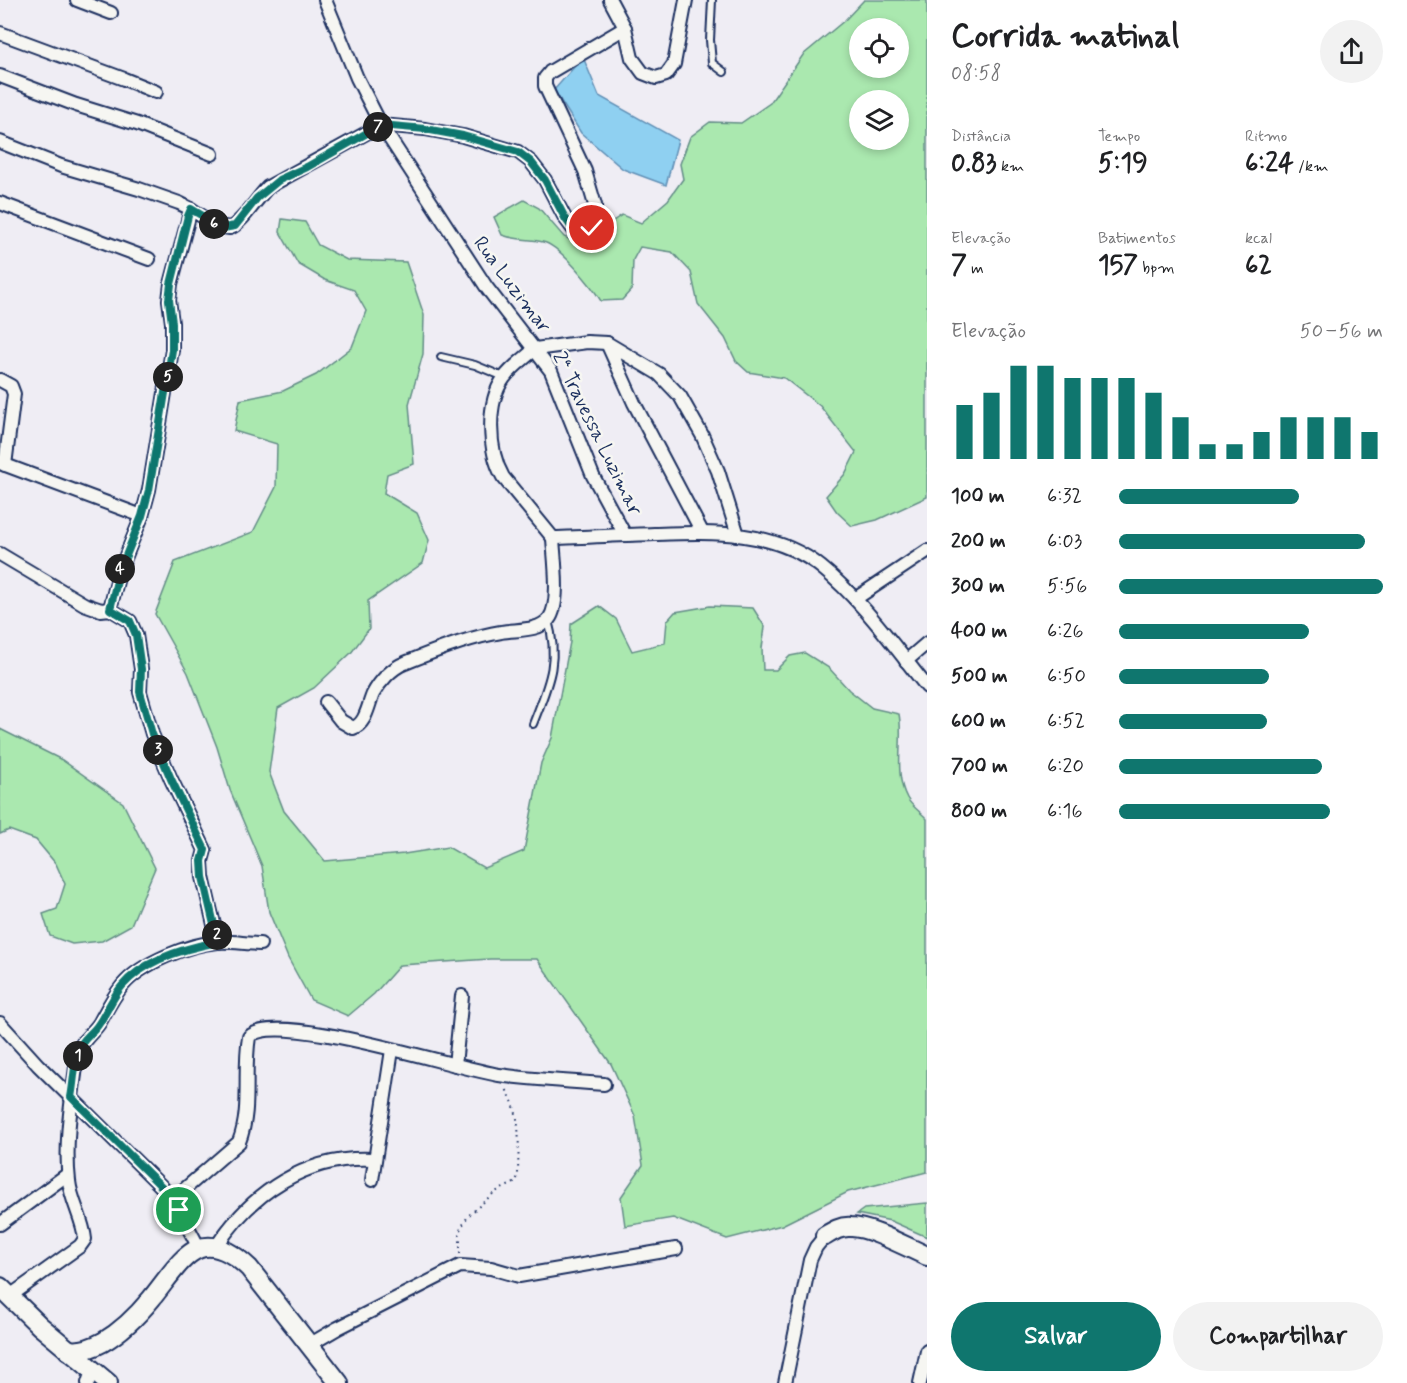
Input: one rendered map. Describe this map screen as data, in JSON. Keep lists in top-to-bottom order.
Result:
{
  "streets": {
    "street": ["Rua Luzimar", "2ª Travessa Luzimar"]
  },
  "crossings": [
    ["Rua Luzimar", "2ª Travessa Luzimar"]
  ],
  "page": {
    "heading": ["Corrida matinal", "08:58"],
    "stats": [
      ["Distância", "0.83 km"],
      ["Tempo", "5:19"],
      ["Ritmo", "6:24 /km"],
      ["Elevação", "7 m"],
      ["Batimentos", "157 bpm"],
      ["kcal", "62"]
    ],
    "pins": [
      "7",
      "6",
      "5",
      "4",
      "3",
      "2",
      "1"
    ],
    "chart": ["Elevação", "50–56 m"],
    "list": [
      {
        "name": "100 m",
        "note": "6:32"
      },
      {
        "name": "200 m",
        "note": "6:03"
      },
      {
        "name": "300 m",
        "note": "5:56"
      },
      {
        "name": "400 m",
        "note": "6:26"
      },
      {
        "name": "500 m",
        "note": "6:50"
      },
      {
        "name": "600 m",
        "note": "6:52"
      },
      {
        "name": "700 m",
        "note": "6:20"
      },
      {
        "name": "800 m",
        "note": "6:16"
      }
    ],
    "buttons": ["Salvar", "Compartilhar"]
  }
}
